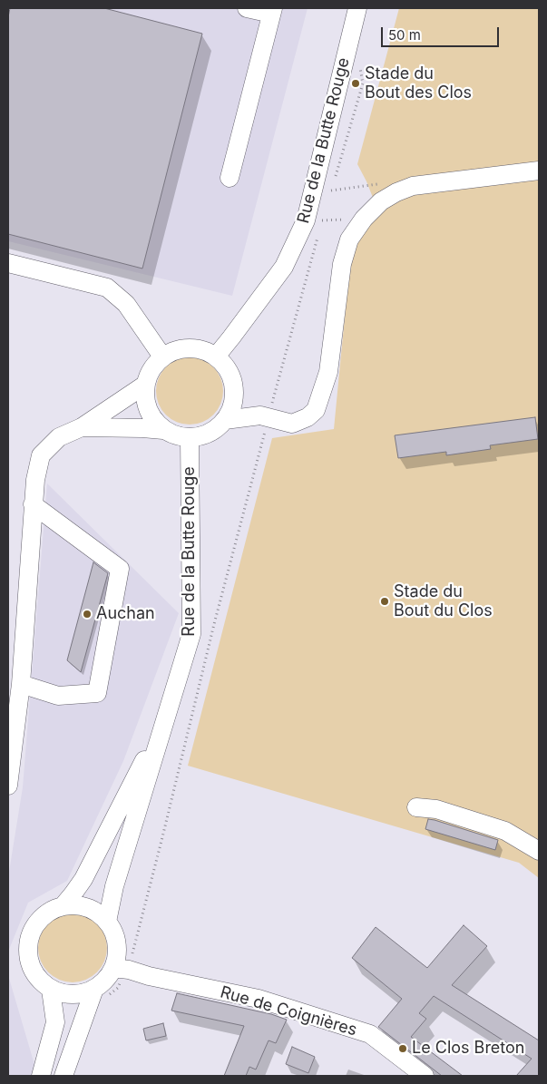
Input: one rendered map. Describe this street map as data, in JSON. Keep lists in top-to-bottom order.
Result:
{
  "streets": {
    "street": ["Rue de la Butte Rouge", "Rue de Coignières"]
  },
  "crossings": [
    ["Rue de la Butte Rouge", "Rue de Coignières"]
  ],
  "places": [
    "Stade du Bout des Clos",
    "Stade du Bout du Clos",
    "Auchan",
    "Le Clos Breton"
  ],
  "scale_bar": "50 m"
}
